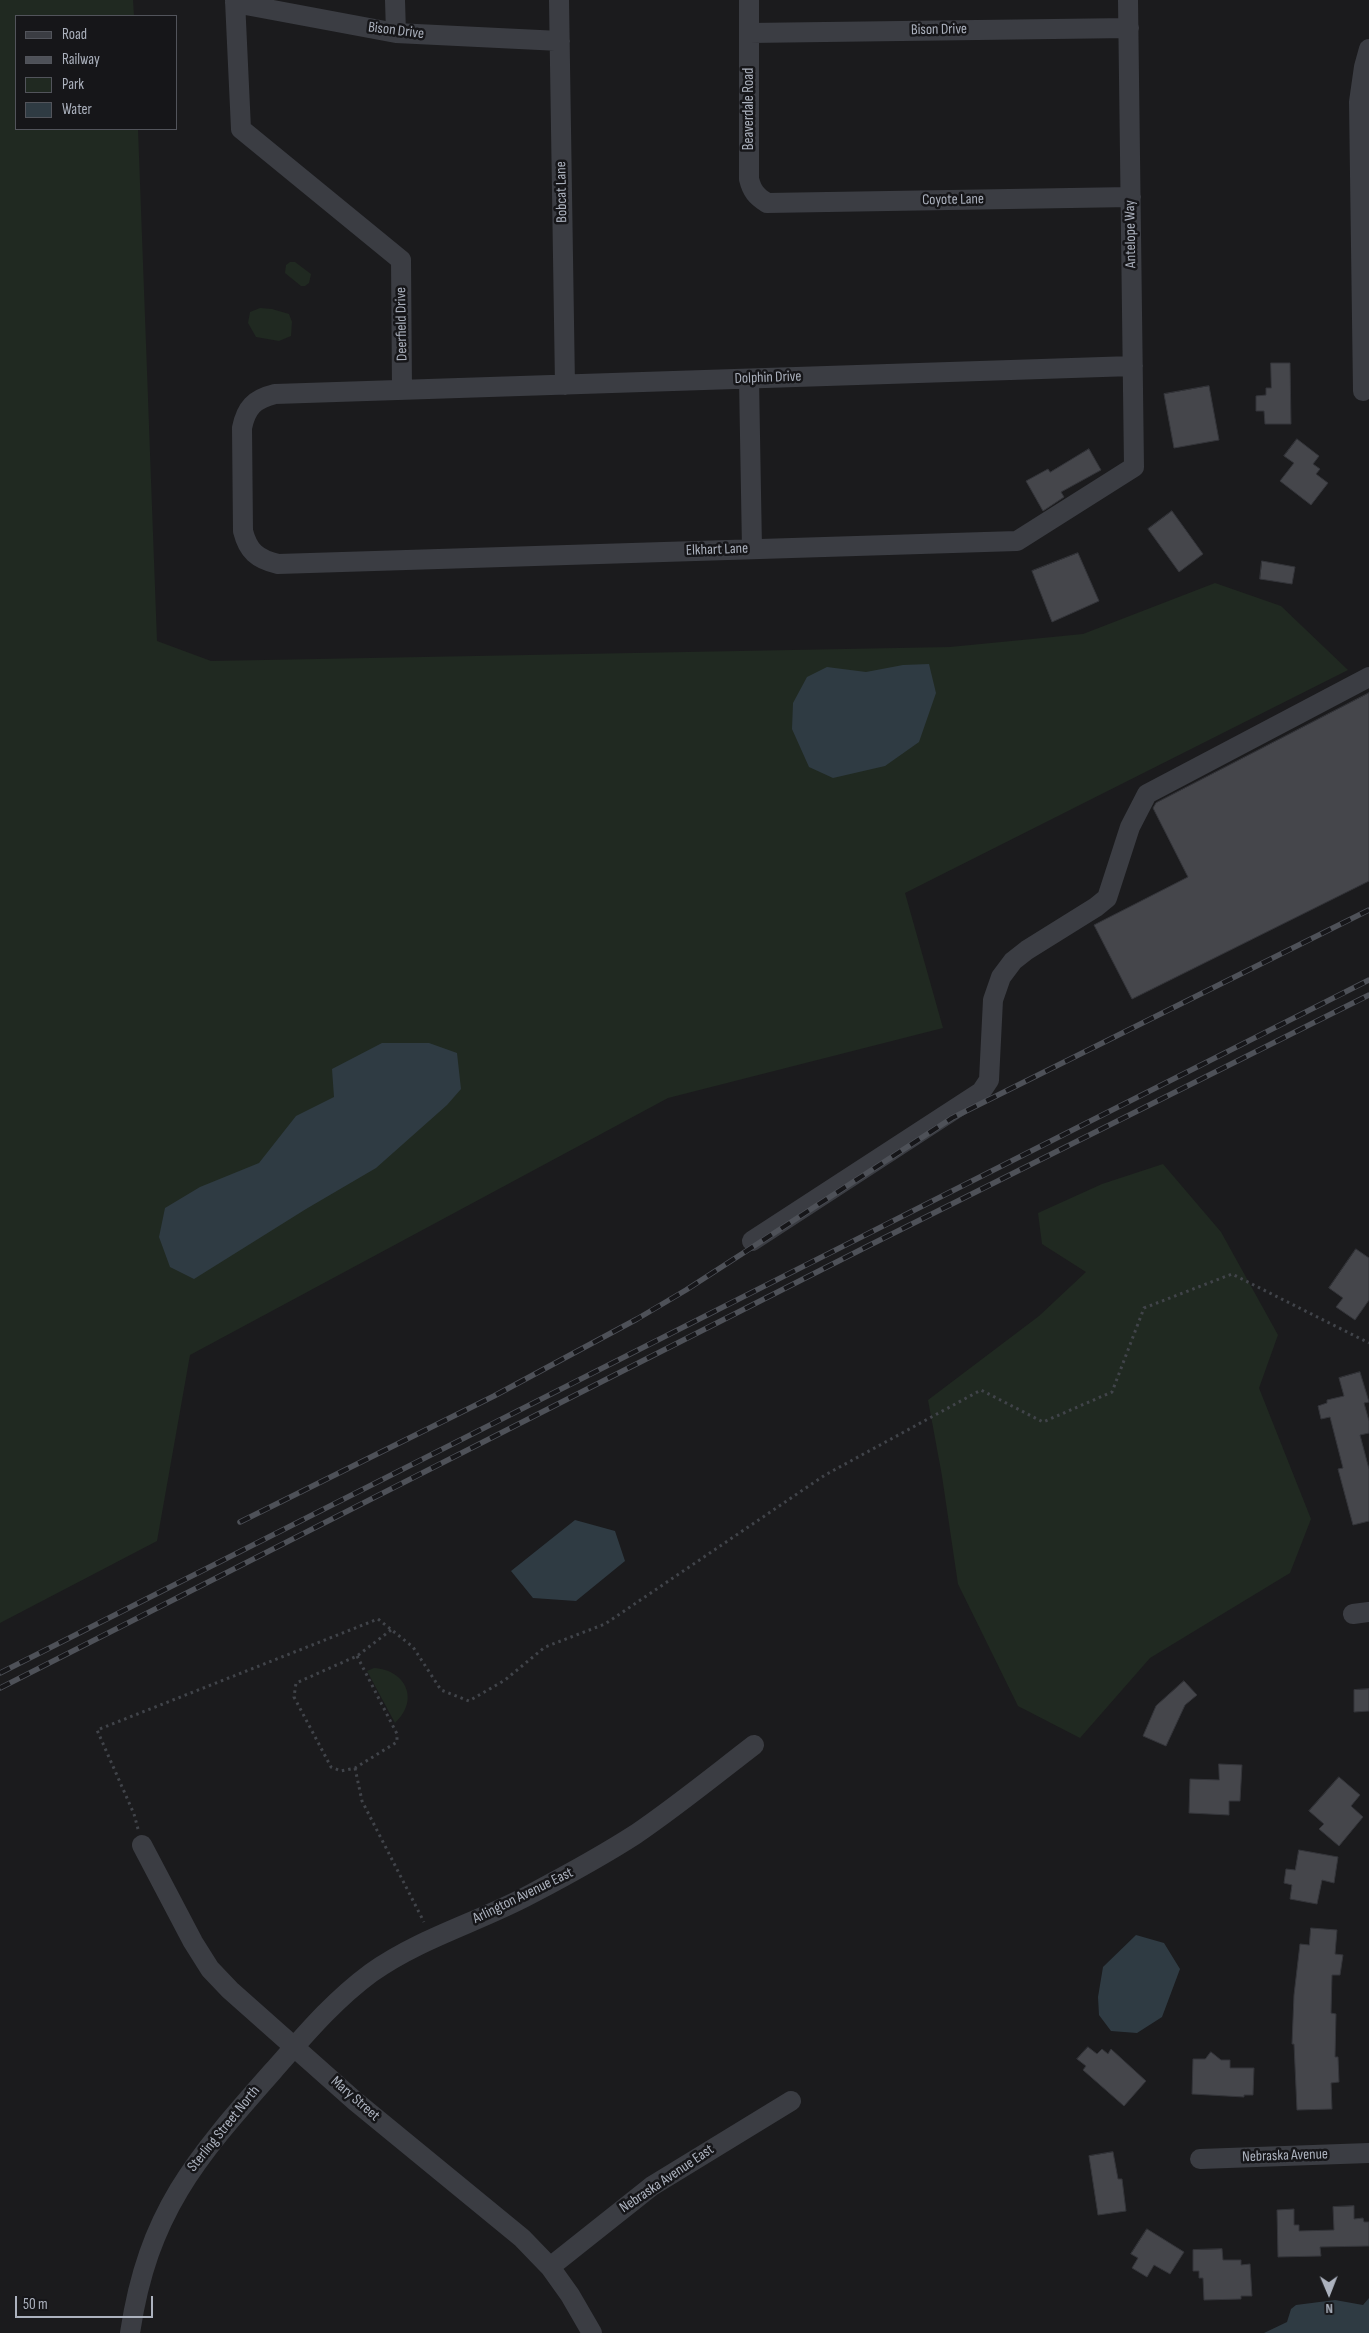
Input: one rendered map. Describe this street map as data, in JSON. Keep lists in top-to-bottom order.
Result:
{
  "streets": {
    "street": [
      "Bison Drive",
      "Beaverdale Road",
      "Bobcat Lane",
      "Coyote Lane",
      "Antelope Way",
      "Deerfield Drive",
      "Dolphin Drive",
      "Elkhart Lane",
      "Arlington Avenue East",
      "Mary Street",
      "Sterling Street North",
      "Nebraska Avenue",
      "Nebraska Avenue East"
    ]
  },
  "crossings": [
    ["Bison Drive", "Beaverdale Road"],
    ["Bison Drive", "Bobcat Lane"],
    ["Bison Drive", "Antelope Way"],
    ["Bison Drive", "Deerfield Drive"],
    ["Beaverdale Road", "Coyote Lane"],
    ["Bobcat Lane", "Dolphin Drive"],
    ["Coyote Lane", "Antelope Way"],
    ["Antelope Way", "Dolphin Drive"],
    ["Antelope Way", "Elkhart Lane"],
    ["Deerfield Drive", "Dolphin Drive"],
    ["Deerfield Drive", "Elkhart Lane"],
    ["Dolphin Drive", "Elkhart Lane"],
    ["Arlington Avenue East", "Mary Street"],
    ["Arlington Avenue East", "Sterling Street North"],
    ["Mary Street", "Sterling Street North"],
    ["Mary Street", "Nebraska Avenue East"]
  ],
  "legend": [
    "Road",
    "Railway",
    "Park",
    "Water"
  ],
  "scale_bar": "50 m",
  "north": "bottom"
}
